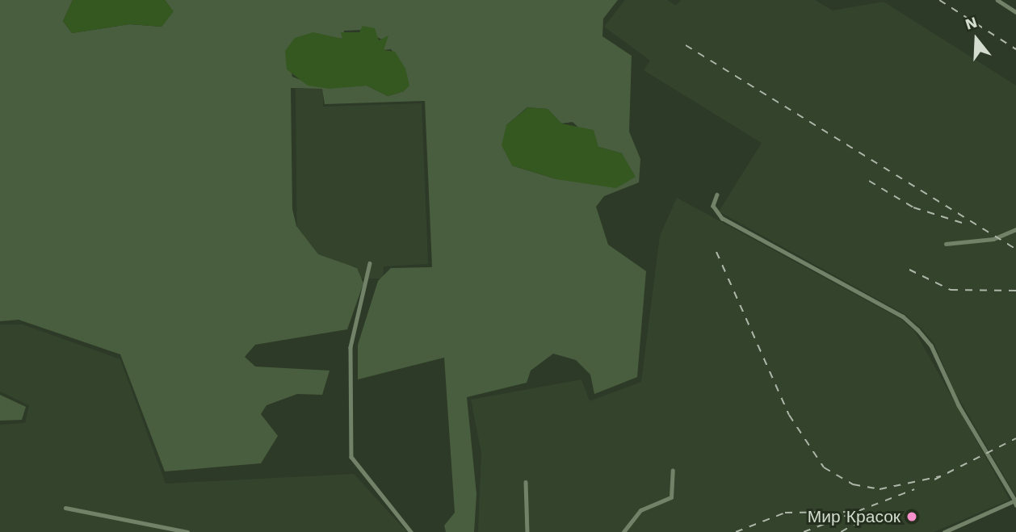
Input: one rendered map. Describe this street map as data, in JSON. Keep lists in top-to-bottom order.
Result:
{
  "places": ["Мир Красок"],
  "north": "top"
}
